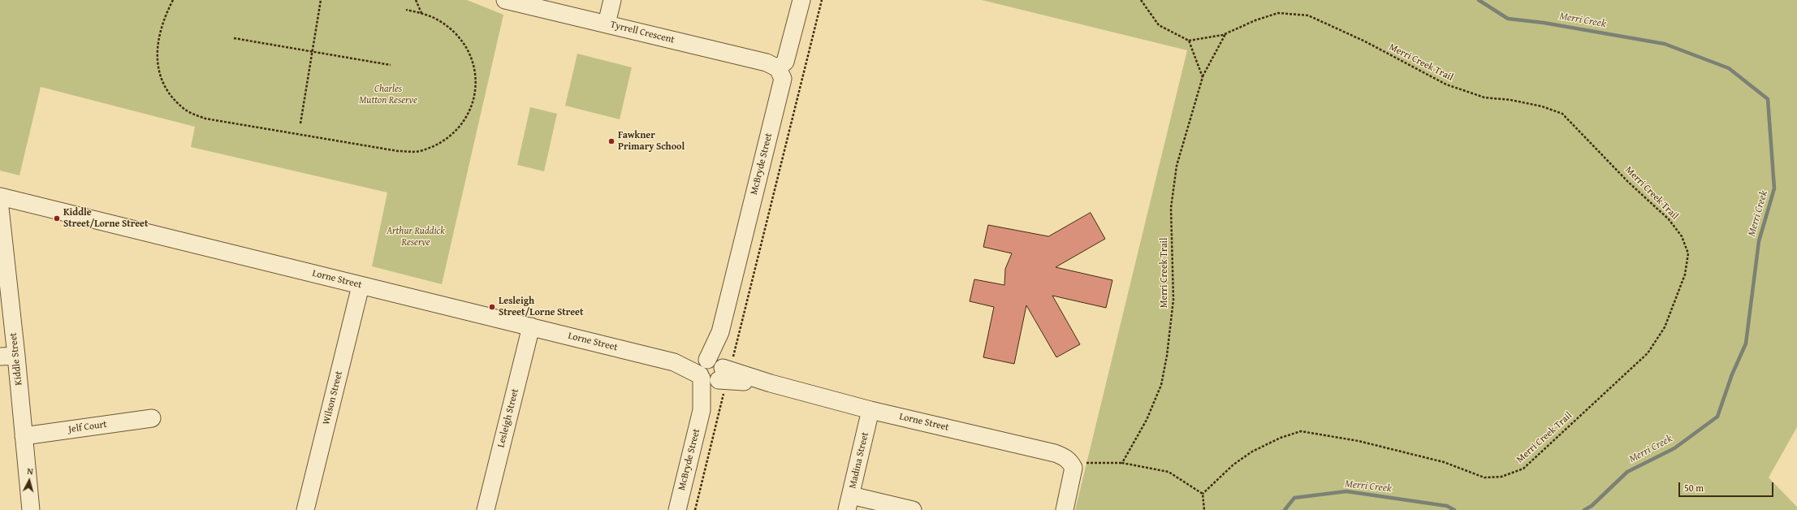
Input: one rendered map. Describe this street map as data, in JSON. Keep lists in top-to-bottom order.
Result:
{
  "streets": {
    "street": [
      "Tyrrell Crescent",
      "McBryde Street",
      "Lorne Street",
      "Kiddle Street",
      "Wilson Street",
      "Lesleigh Street",
      "Jelf Court",
      "Madina Street"
    ],
    "path": ["Merri Creek Trail"]
  },
  "crossings": [
    ["Tyrrell Crescent", "McBryde Street"],
    ["McBryde Street", "Lorne Street"],
    ["Lorne Street", "Wilson Street"],
    ["Lorne Street", "Lesleigh Street"],
    ["Lorne Street", "Madina Street"],
    ["Kiddle Street", "Jelf Court"]
  ],
  "water": ["Merri Creek"],
  "parks": ["Charles Mutton Reserve", "Arthur Ruddick Reserve"],
  "places": ["Fawkner Primary School", "Kiddle Street/Lorne Street", "Lesleigh Street/Lorne Street"],
  "scale_bar": "50 m",
  "north": "top"
}
